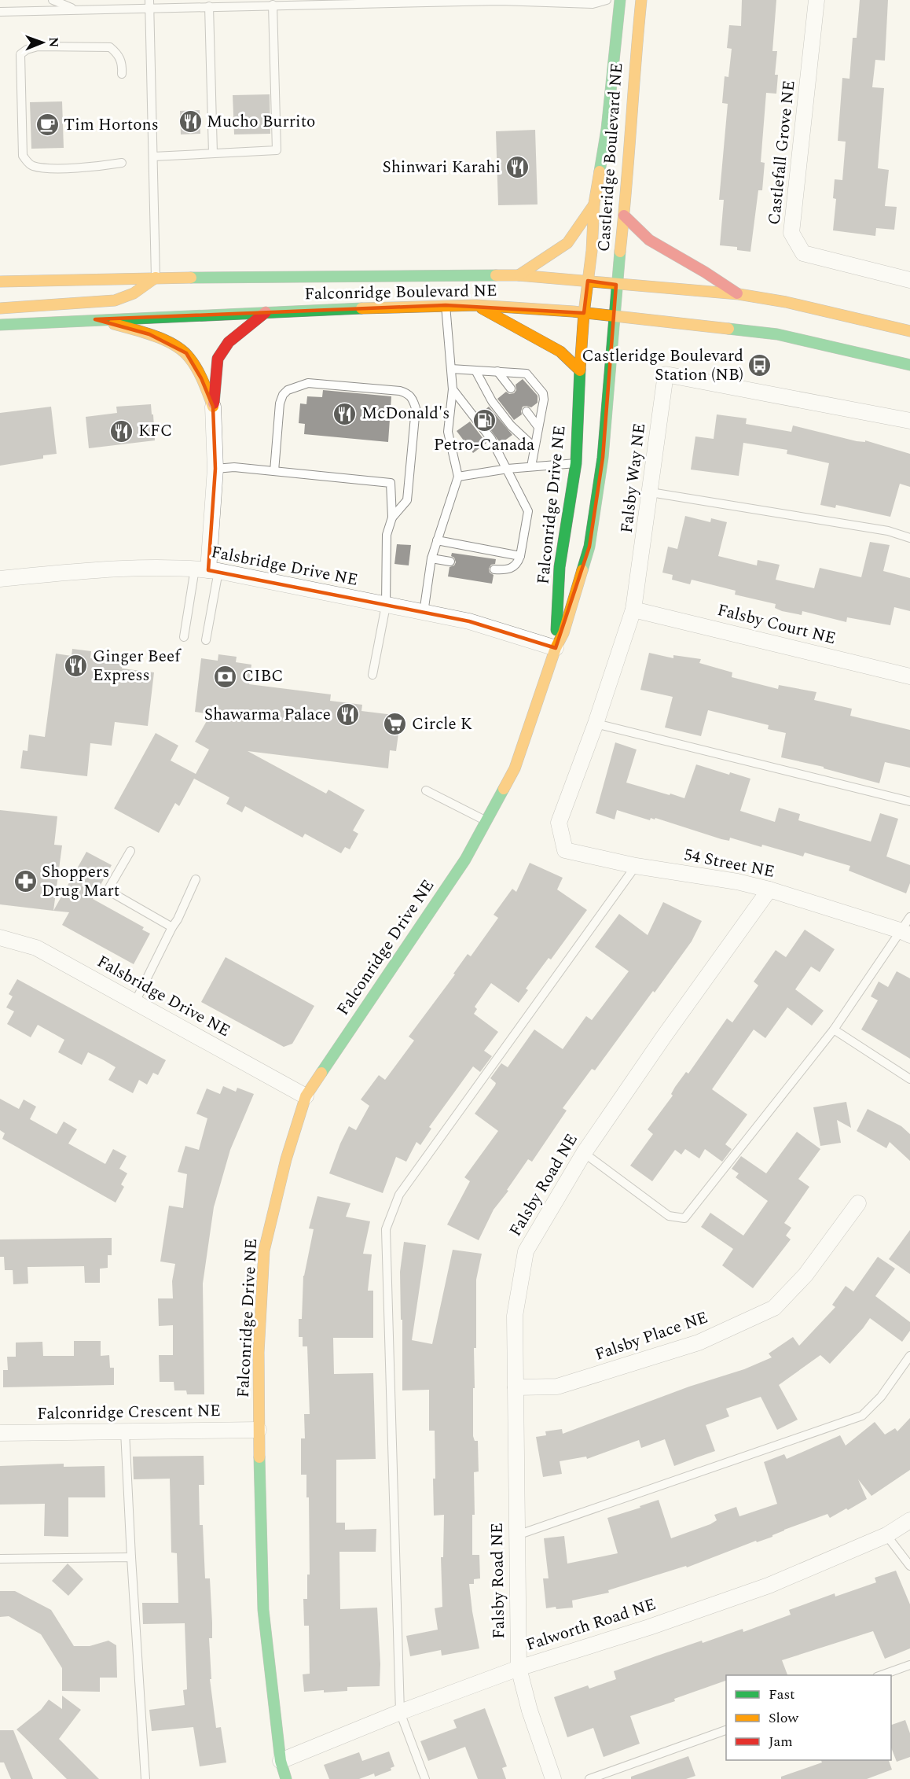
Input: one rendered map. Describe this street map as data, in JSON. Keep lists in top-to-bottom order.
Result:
{
  "streets": {
    "main road": ["Castleridge Boulevard NE", "Falconridge Boulevard NE", "Falconridge Drive NE"],
    "street": [
      "Castlefall Grove NE",
      "Falsby Way NE",
      "Falsbridge Drive NE",
      "Falsby Court NE",
      "54 Street NE",
      "Falsby Road NE",
      "Falsby Place NE",
      "Falconridge Crescent NE",
      "Falworth Road NE"
    ]
  },
  "crossings": [
    ["Castleridge Boulevard NE", "Falconridge Boulevard NE"],
    ["Castleridge Boulevard NE", "Falconridge Drive NE"],
    ["Falconridge Boulevard NE", "Falconridge Drive NE"],
    ["Falsby Way NE", "Falsby Court NE"],
    ["Falsby Way NE", "54 Street NE"],
    ["Falconridge Drive NE", "Falsbridge Drive NE"],
    ["Falconridge Drive NE", "Falconridge Crescent NE"],
    ["Falconridge Drive NE", "Falworth Road NE"],
    ["54 Street NE", "Falsby Road NE"],
    ["Falsby Road NE", "Falsby Place NE"],
    ["Falsby Road NE", "Falworth Road NE"]
  ],
  "places": {
    "restaurant": [
      "Mucho Burrito",
      "Shinwari Karahi",
      "McDonald's",
      "KFC",
      "Ginger Beef Express",
      "Shawarma Palace"
    ],
    "cafe": ["Tim Hortons"],
    "bus stop": ["Castleridge Boulevard Station (NB)"],
    "fuel station": ["Petro-Canada"],
    "bank": ["CIBC"],
    "supermarket": ["Circle K"],
    "pharmacy": ["Shoppers Drug Mart"]
  },
  "legend": ["Fast", "Slow", "Jam"],
  "north": "right"
}
